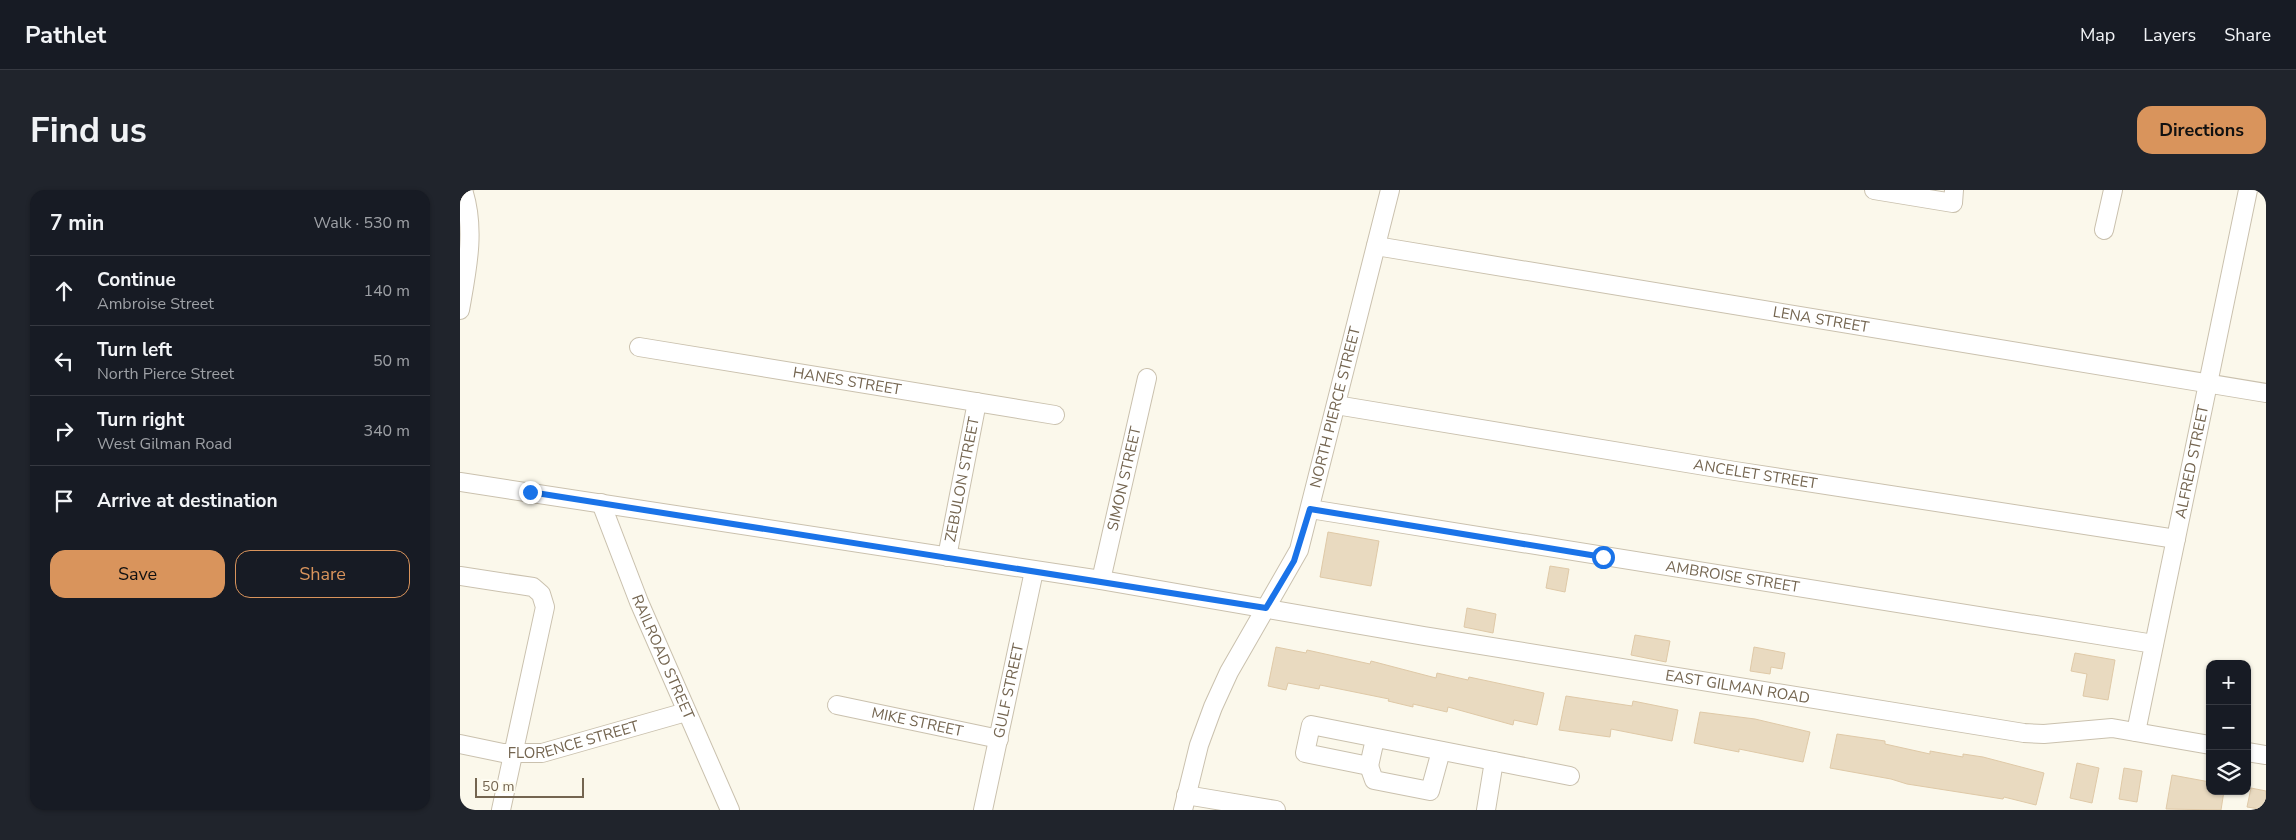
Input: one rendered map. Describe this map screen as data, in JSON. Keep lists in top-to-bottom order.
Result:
{
  "streets": {
    "street": [
      "LENA STREET",
      "HANES STREET",
      "NORTH PIERCE STREET",
      "ALFRED STREET",
      "ANCELET STREET",
      "SIMON STREET",
      "ZEBULON STREET",
      "AMBROISE STREET",
      "RAILROAD STREET",
      "EAST GILMAN ROAD",
      "GULF STREET",
      "MIKE STREET",
      "FLORENCE STREET"
    ]
  },
  "crossings": [
    ["LENA STREET", "NORTH PIERCE STREET"],
    ["LENA STREET", "ALFRED STREET"],
    ["HANES STREET", "ZEBULON STREET"],
    ["NORTH PIERCE STREET", "ANCELET STREET"],
    ["NORTH PIERCE STREET", "AMBROISE STREET"],
    ["NORTH PIERCE STREET", "EAST GILMAN ROAD"],
    ["ALFRED STREET", "ANCELET STREET"],
    ["ALFRED STREET", "AMBROISE STREET"],
    ["ALFRED STREET", "EAST GILMAN ROAD"],
    ["SIMON STREET", "EAST GILMAN ROAD"],
    ["ZEBULON STREET", "EAST GILMAN ROAD"],
    ["RAILROAD STREET", "EAST GILMAN ROAD"],
    ["RAILROAD STREET", "FLORENCE STREET"],
    ["EAST GILMAN ROAD", "GULF STREET"],
    ["GULF STREET", "MIKE STREET"]
  ],
  "scale_bar": "50 m",
  "page": {
    "header": "Pathlet",
    "nav": ["Map", "Layers", "Share"],
    "buttons": [
      "Directions",
      ["Save", "Share"]
    ],
    "title": "Find us",
    "heading": ["7 min", "Walk · 530 m"],
    "list": [
      ["Continue", "Ambroise Street", "140 m"],
      ["Turn left", "North Pierce Street", "50 m"],
      ["Turn right", "West Gilman Road", "340 m"],
      "Arrive at destination"
    ],
    "map_buttons": ["+", "−"],
    "scale": "50 m"
  }
}
